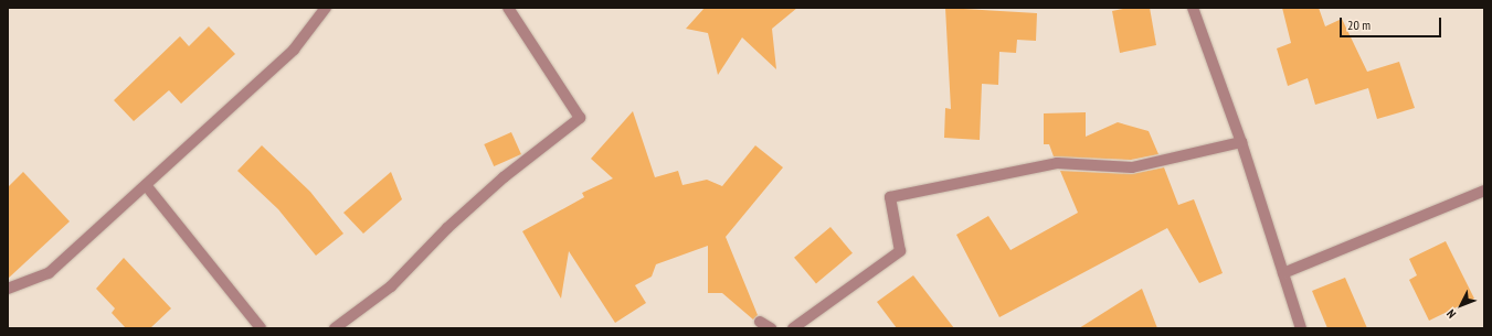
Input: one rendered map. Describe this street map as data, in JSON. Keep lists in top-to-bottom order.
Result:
{
  "scale_bar": "20 m",
  "north": "bottom left"
}
